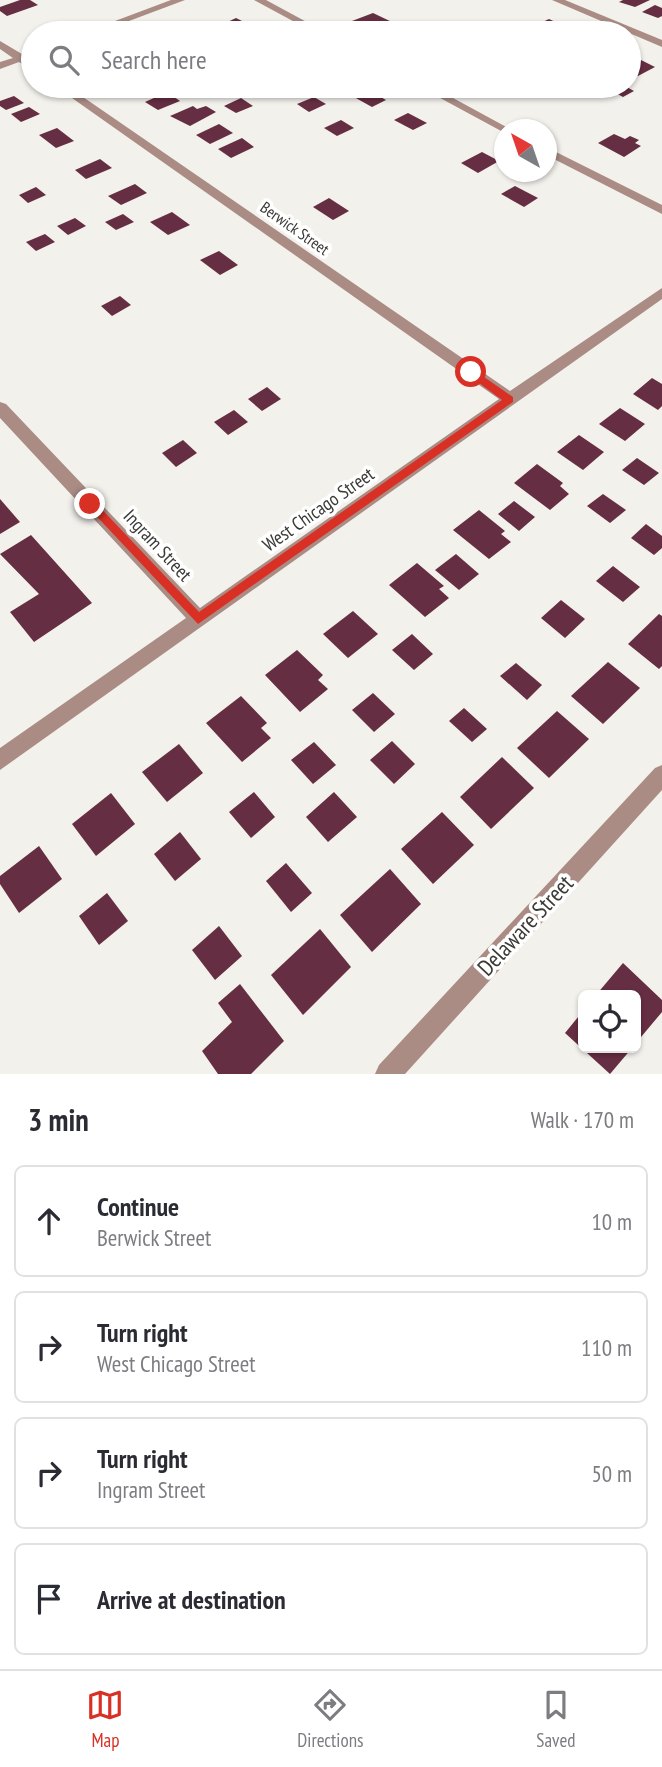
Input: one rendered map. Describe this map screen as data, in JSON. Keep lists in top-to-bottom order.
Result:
{
  "streets": {
    "street": [
      "Berwick Street",
      "West Chicago Street",
      "Ingram Street",
      "Delaware Street"
    ]
  },
  "crossings": [
    ["Berwick Street", "West Chicago Street"],
    ["West Chicago Street", "Ingram Street"]
  ],
  "north": "top left",
  "page": {
    "search": "Search here",
    "heading": ["3 min", "Walk · 170 m"],
    "list": [
      ["Continue", "Berwick Street", "10 m"],
      ["Turn right", "West Chicago Street", "110 m"],
      ["Turn right", "Ingram Street", "50 m"],
      "Arrive at destination"
    ],
    "nav": ["Map", "Directions", "Saved"]
  }
}
